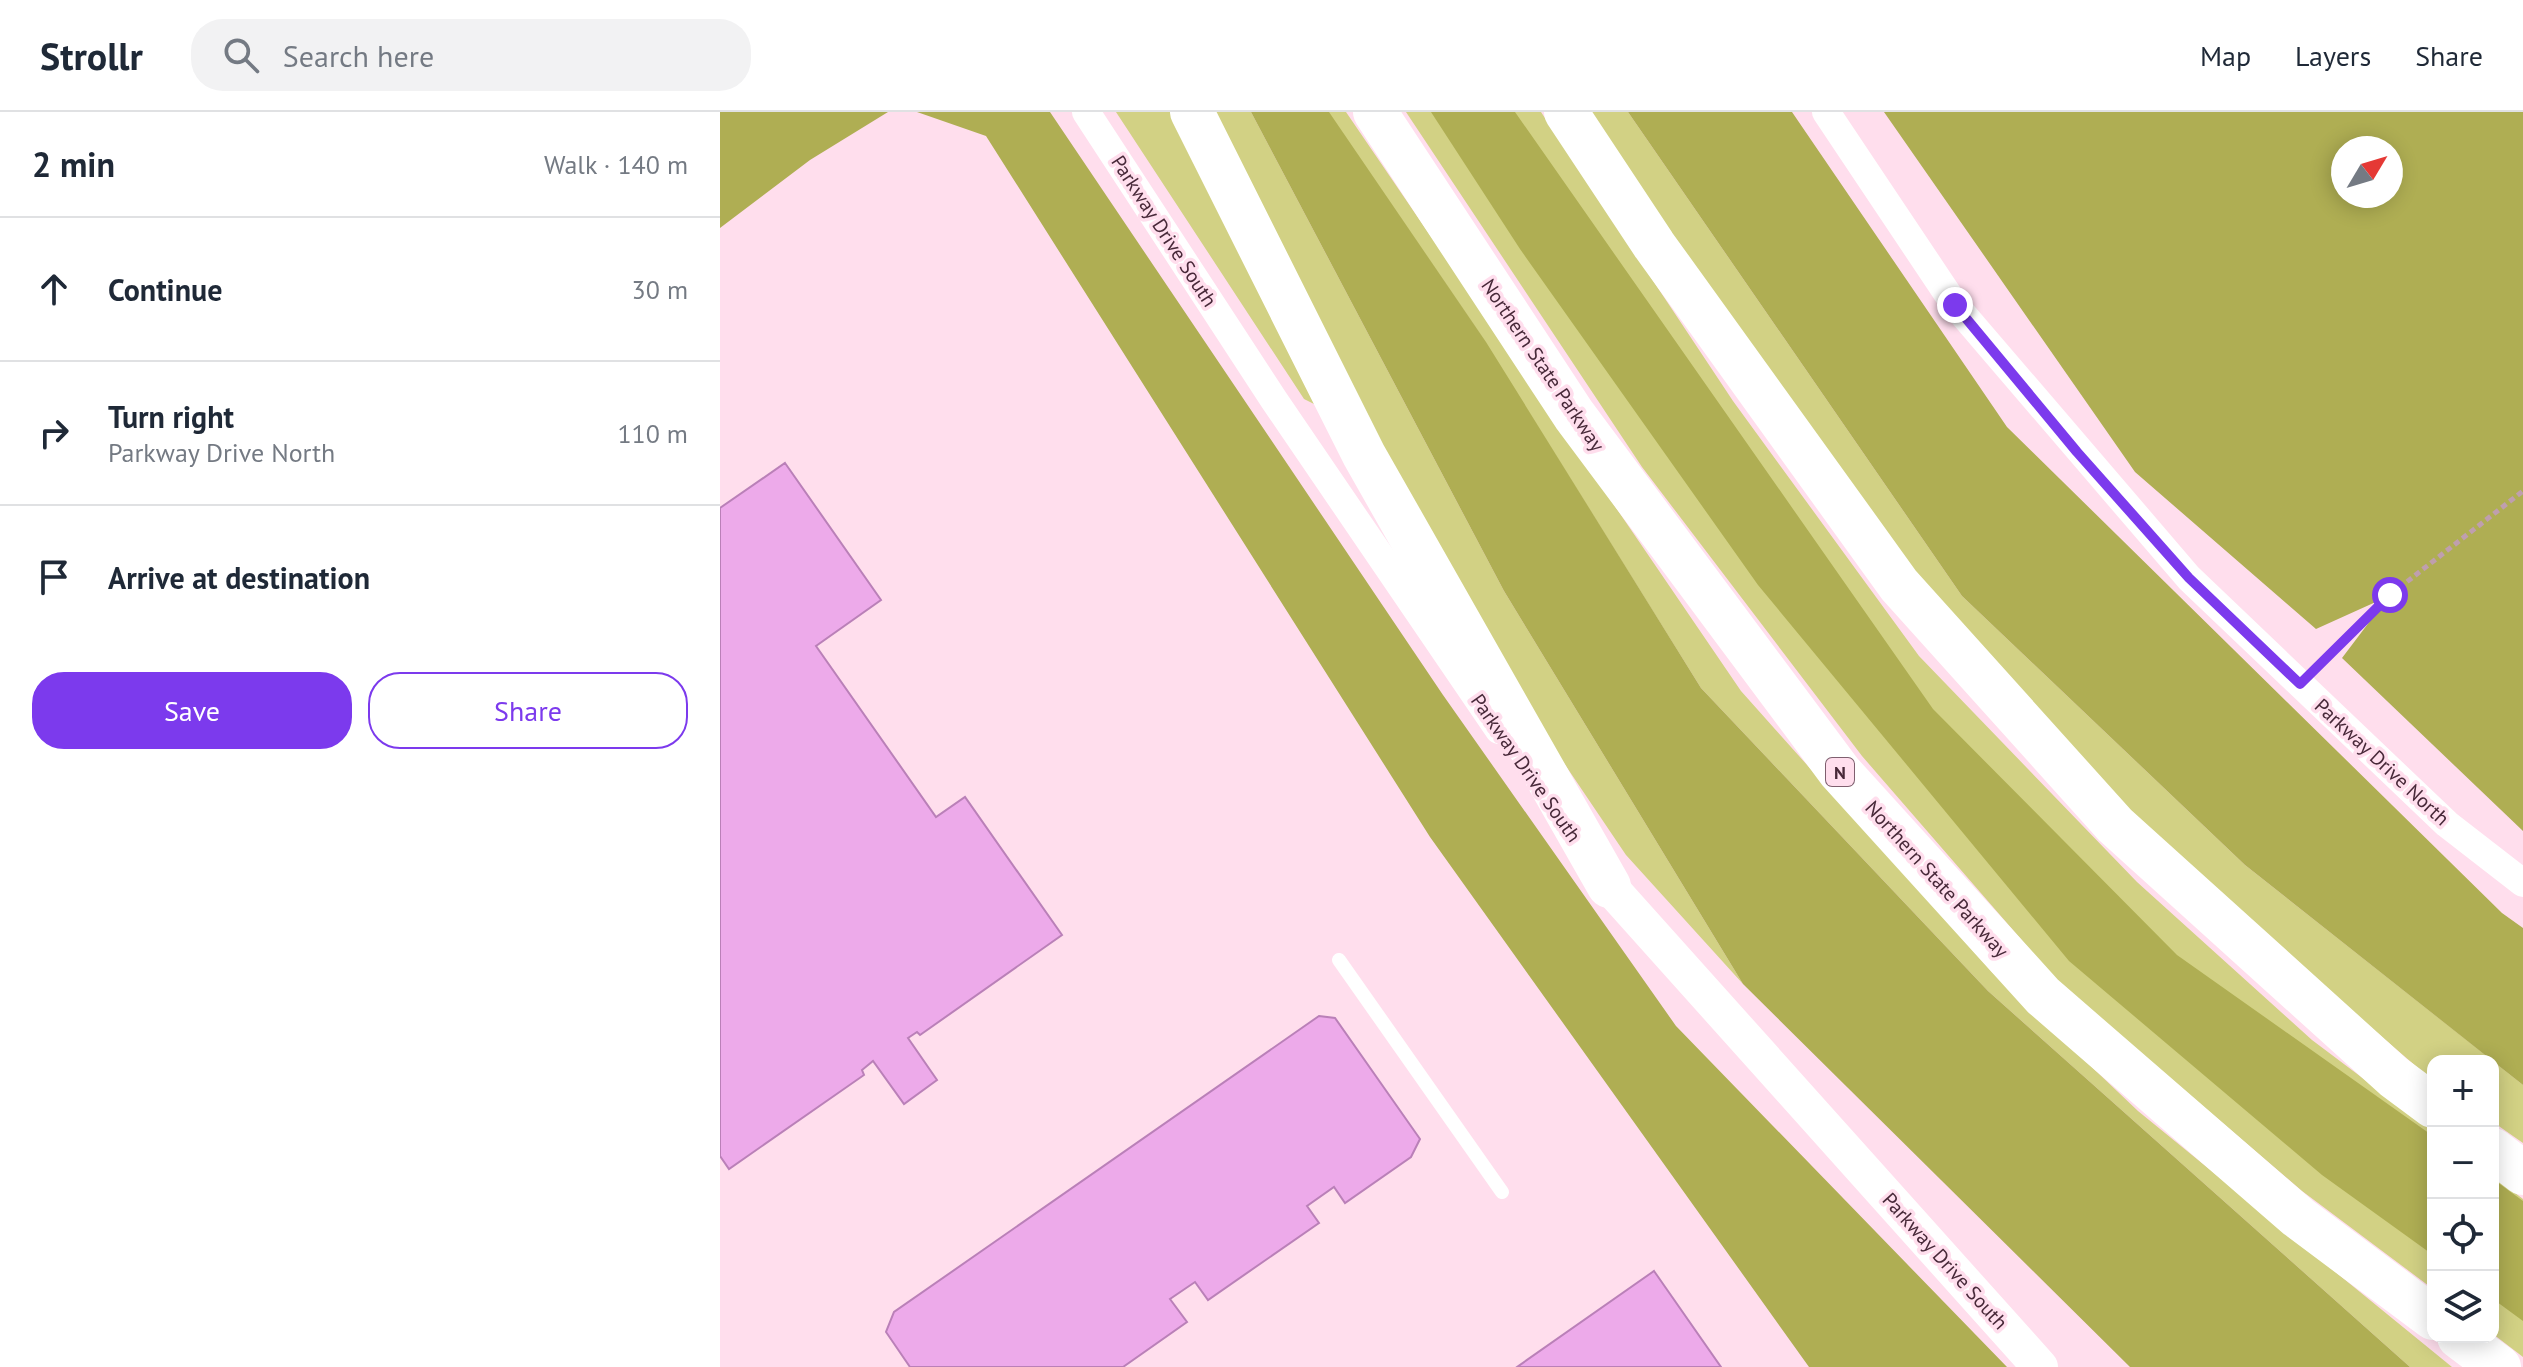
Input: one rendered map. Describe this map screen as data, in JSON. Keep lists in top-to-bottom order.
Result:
{
  "streets": {
    "highway": ["Northern State Parkway", "N"],
    "street": ["Parkway Drive South", "Parkway Drive North"]
  },
  "north": "top right",
  "page": {
    "header": "Strollr",
    "search": "Search here",
    "nav": ["Map", "Layers", "Share"],
    "heading": ["2 min", "Walk · 140 m"],
    "list": [
      ["Continue", "30 m"],
      ["Turn right", "Parkway Drive North", "110 m"],
      "Arrive at destination"
    ],
    "buttons": ["Save", "Share"],
    "map_buttons": ["+", "−"]
  }
}
